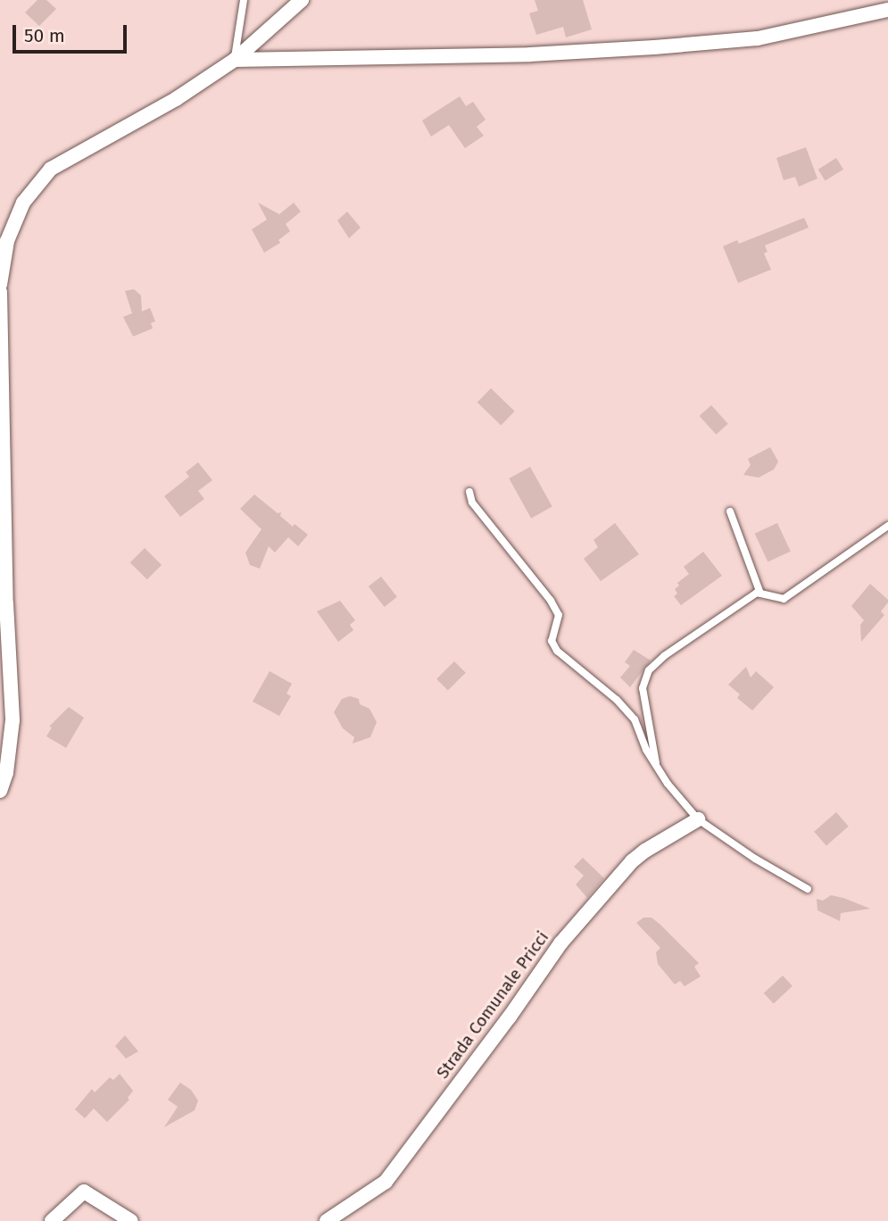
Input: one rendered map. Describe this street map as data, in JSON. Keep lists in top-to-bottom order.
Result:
{
  "streets": {
    "street": ["Strada Comunale Pricci"]
  },
  "scale_bar": "50 m"
}
